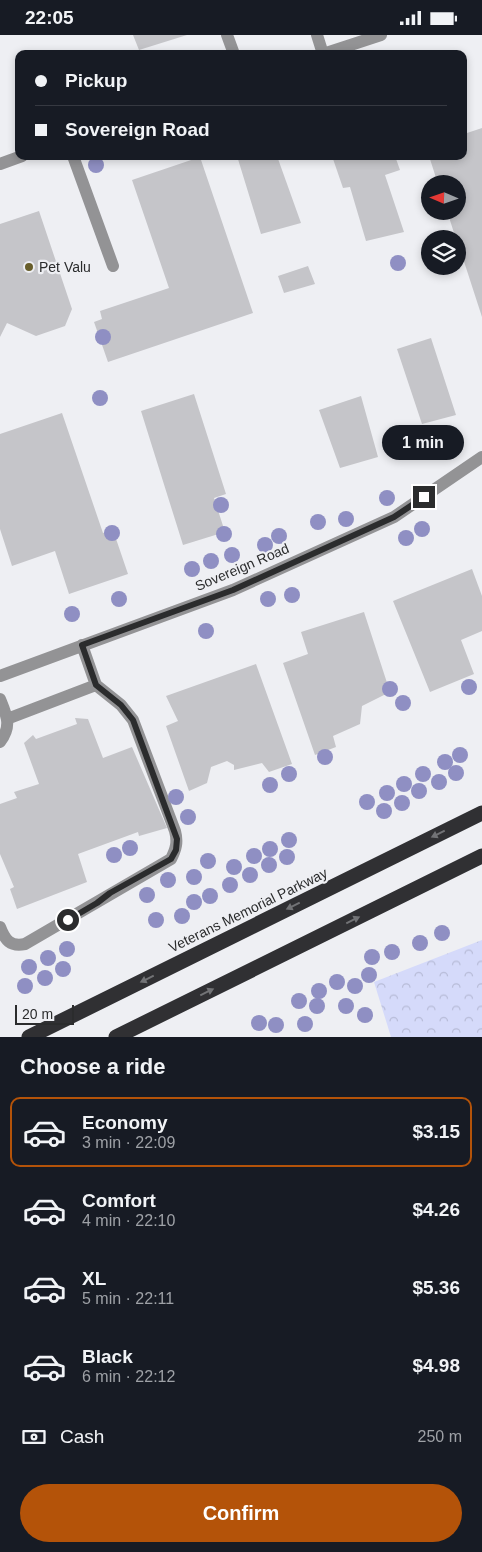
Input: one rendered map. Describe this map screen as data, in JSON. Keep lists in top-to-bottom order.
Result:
{
  "streets": {
    "highway": ["Veterans Memorial Parkway"],
    "street": ["Sovereign Road"]
  },
  "places": ["Pet Valu"],
  "scale_bar": "20 m",
  "north": "left",
  "page": {
    "status": "22:05",
    "banner": ["Pickup", "Sovereign Road"],
    "bubble": "1 min",
    "scale": "20 m",
    "heading": "Choose a ride",
    "list": [
      {
        "name": "Economy",
        "note": "3 min · 22:09",
        "value": "$3.15"
      },
      {
        "name": "Comfort",
        "note": "4 min · 22:10",
        "value": "$4.26"
      },
      {
        "name": "XL",
        "note": "5 min · 22:11",
        "value": "$5.36"
      },
      {
        "name": "Black",
        "note": "6 min · 22:12",
        "value": "$4.98"
      }
    ],
    "pay": ["Cash", "250 m"],
    "buttons": "Confirm"
  }
}
